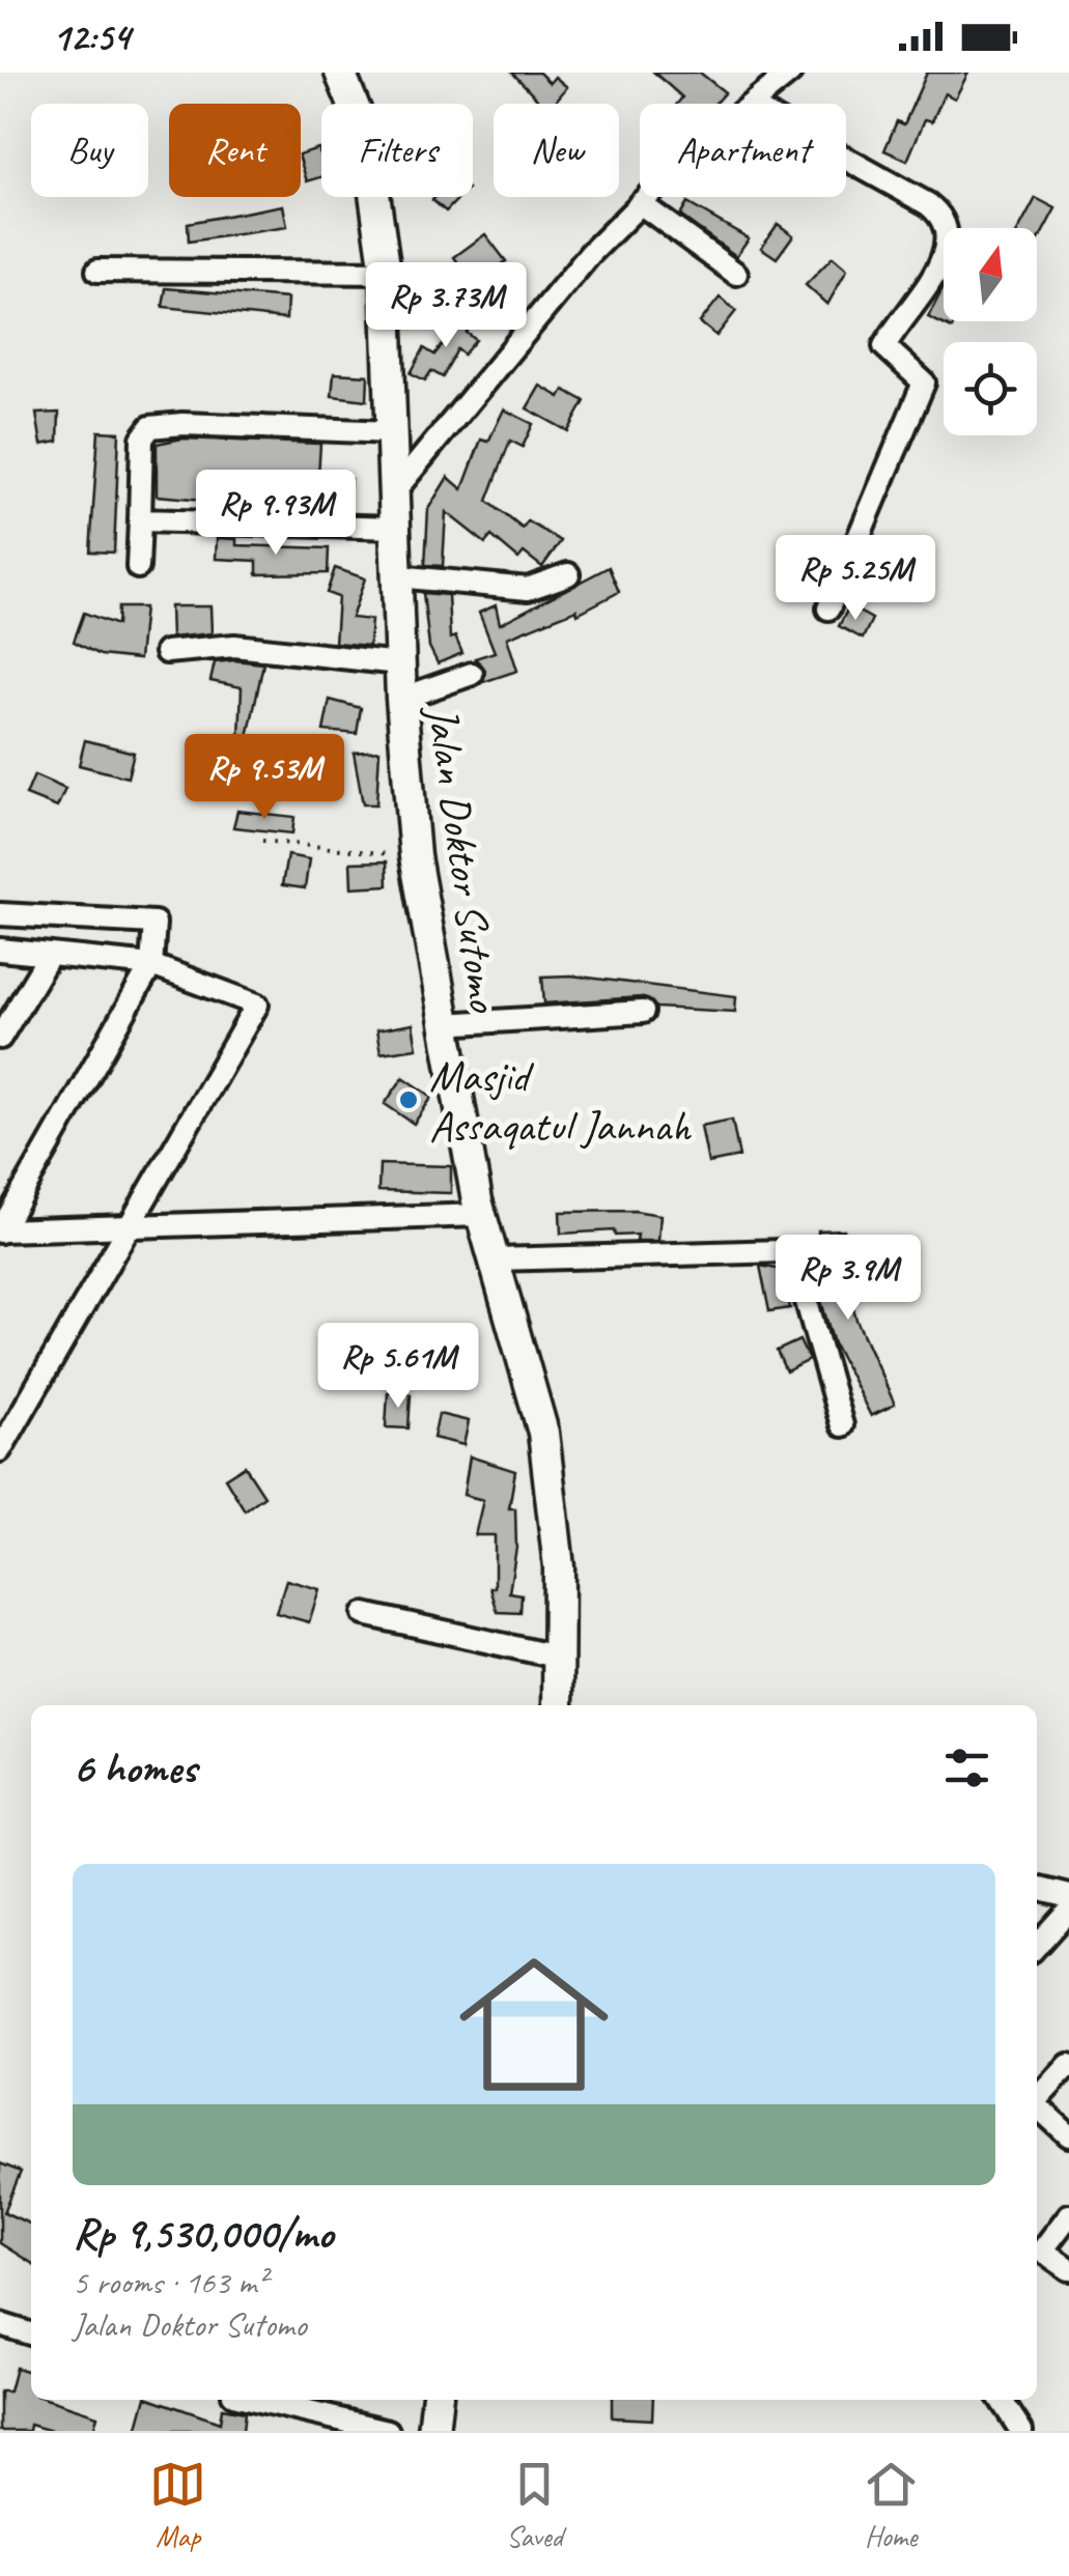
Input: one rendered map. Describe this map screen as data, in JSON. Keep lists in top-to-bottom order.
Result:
{
  "streets": {
    "street": ["Jalan Doktor Sutomo"]
  },
  "places": ["Masjid Assaqatul Jannah"],
  "north": "top",
  "page": {
    "status": "12:54",
    "chip": [
      "Buy",
      "Rent",
      "Filters",
      "New",
      "Apartment"
    ],
    "price": [
      "Rp 3.73M",
      "Rp 9.93M",
      "Rp 5.25M",
      "Rp 9.53M",
      "Rp 3.9M",
      "Rp 5.61M"
    ],
    "heading": "6 homes",
    "list": [
      {
        "name": "Rp 9,530,000/mo",
        "note": "5 rooms · 163 m² · Jalan Doktor Sutomo"
      }
    ],
    "tabs": ["Map", "Saved", "Home"]
  }
}
